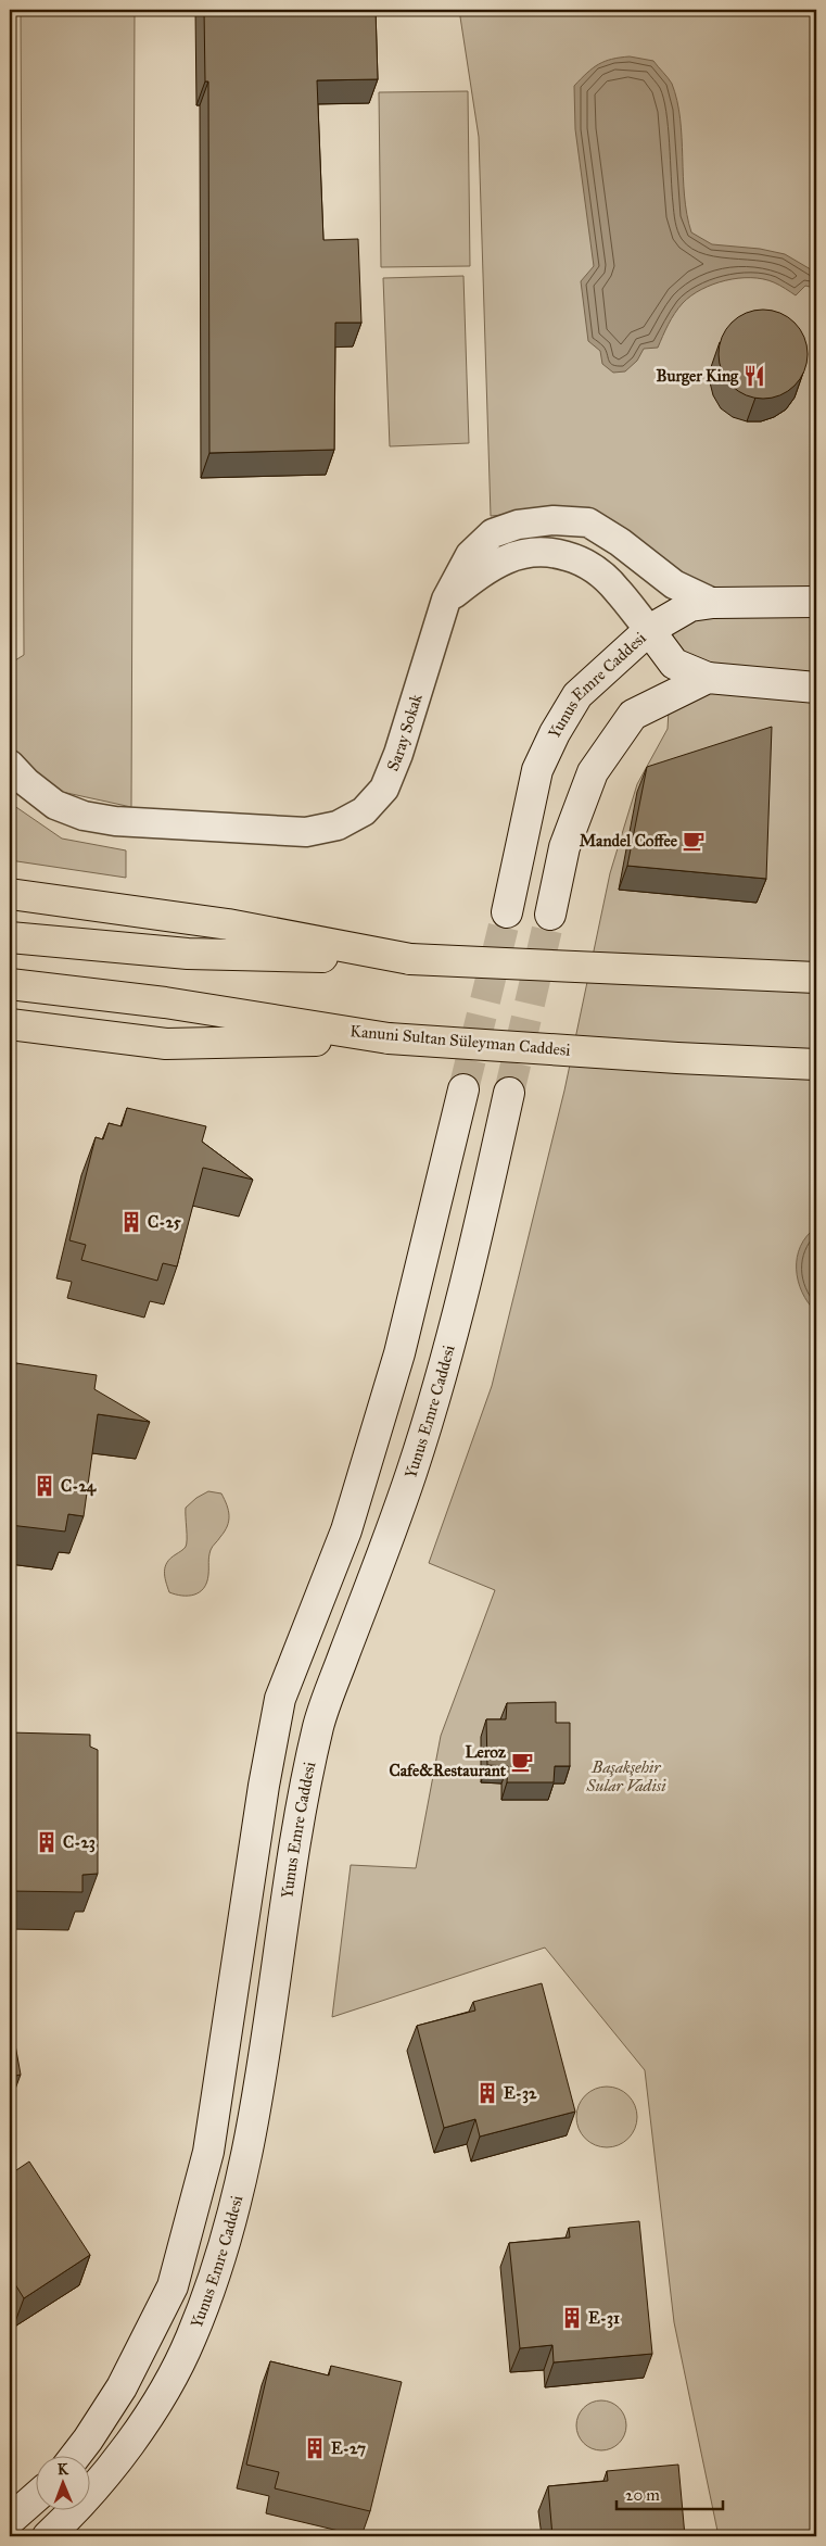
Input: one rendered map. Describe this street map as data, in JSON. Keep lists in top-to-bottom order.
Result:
{
  "streets": {
    "main road": ["Kanuni Sultan Süleyman Caddesi"],
    "street": ["Yunus Emre Caddesi", "Saray Sokak"]
  },
  "crossings": [
    ["Yunus Emre Caddesi", "Saray Sokak"]
  ],
  "parks": ["Başakşehir Sular Vadisi"],
  "places": {
    "restaurant": ["Burger King"],
    "cafe": ["Mandel Coffee", "Leroz Cafe&Restaurant"],
    "building": [
      "C-25",
      "C-24",
      "C-23",
      "E-32",
      "E-31",
      "E-27"
    ]
  },
  "scale_bar": "20 m",
  "north": "top"
}
